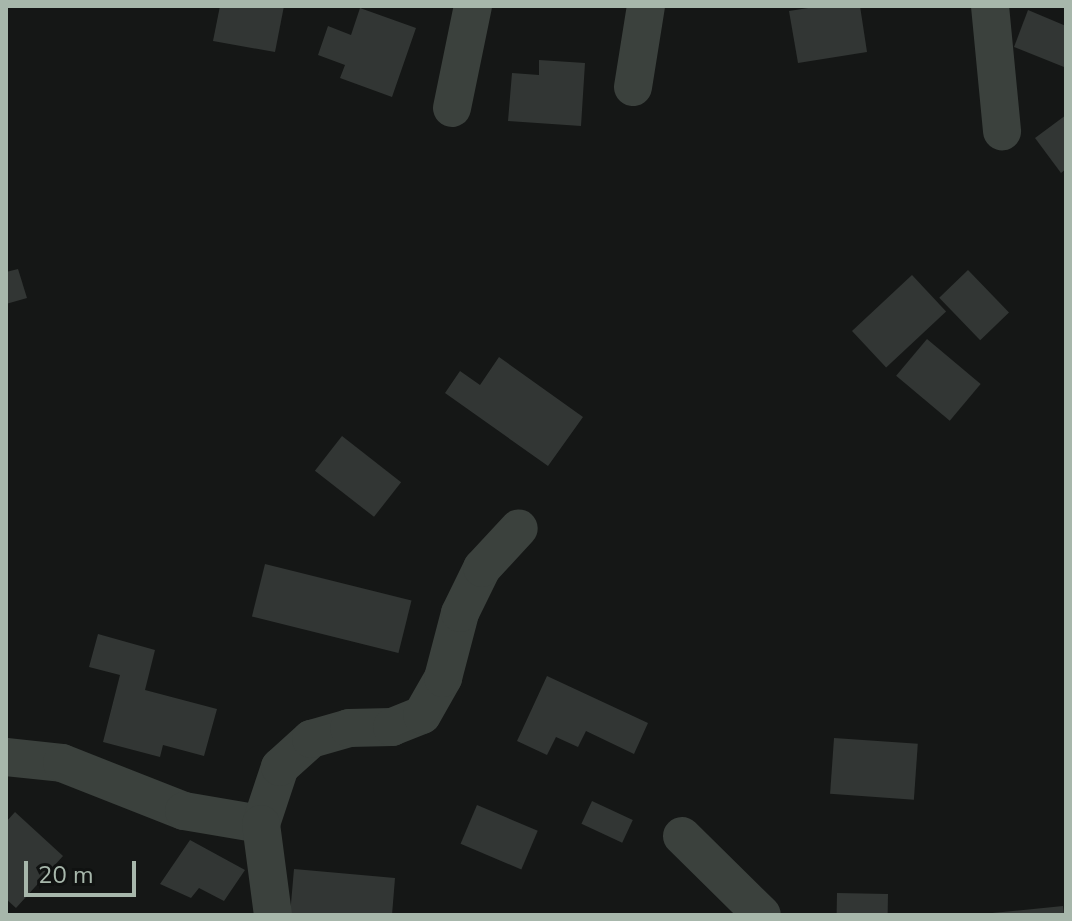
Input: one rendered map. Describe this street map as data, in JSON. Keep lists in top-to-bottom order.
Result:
{
  "scale_bar": "20 m"
}
